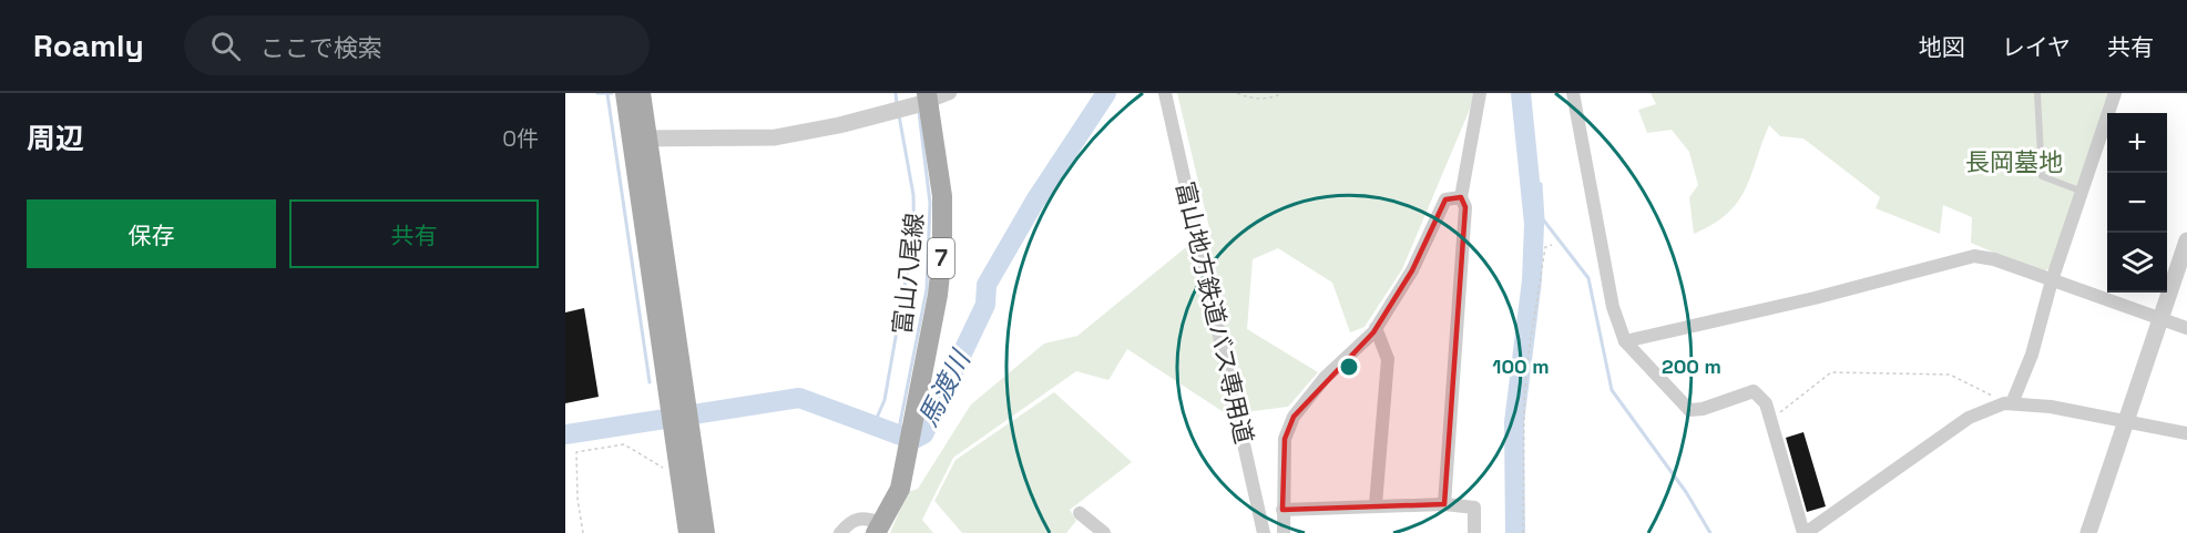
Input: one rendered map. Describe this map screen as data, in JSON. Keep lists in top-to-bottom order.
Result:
{
  "streets": {
    "main road": ["7", "富山八尾線"],
    "street": ["富山地方鉄道バス専用道"]
  },
  "water": ["馬渡川"],
  "parks": ["長岡墓地"],
  "page": {
    "header": "Roamly",
    "search": "ここで検索",
    "nav": ["地図", "レイヤ", "共有"],
    "heading": ["周辺", "0件"],
    "map_buttons": ["+", "−"],
    "buttons": ["保存", "共有"]
  },
  "rings": ["100 m", "200 m"]
}
